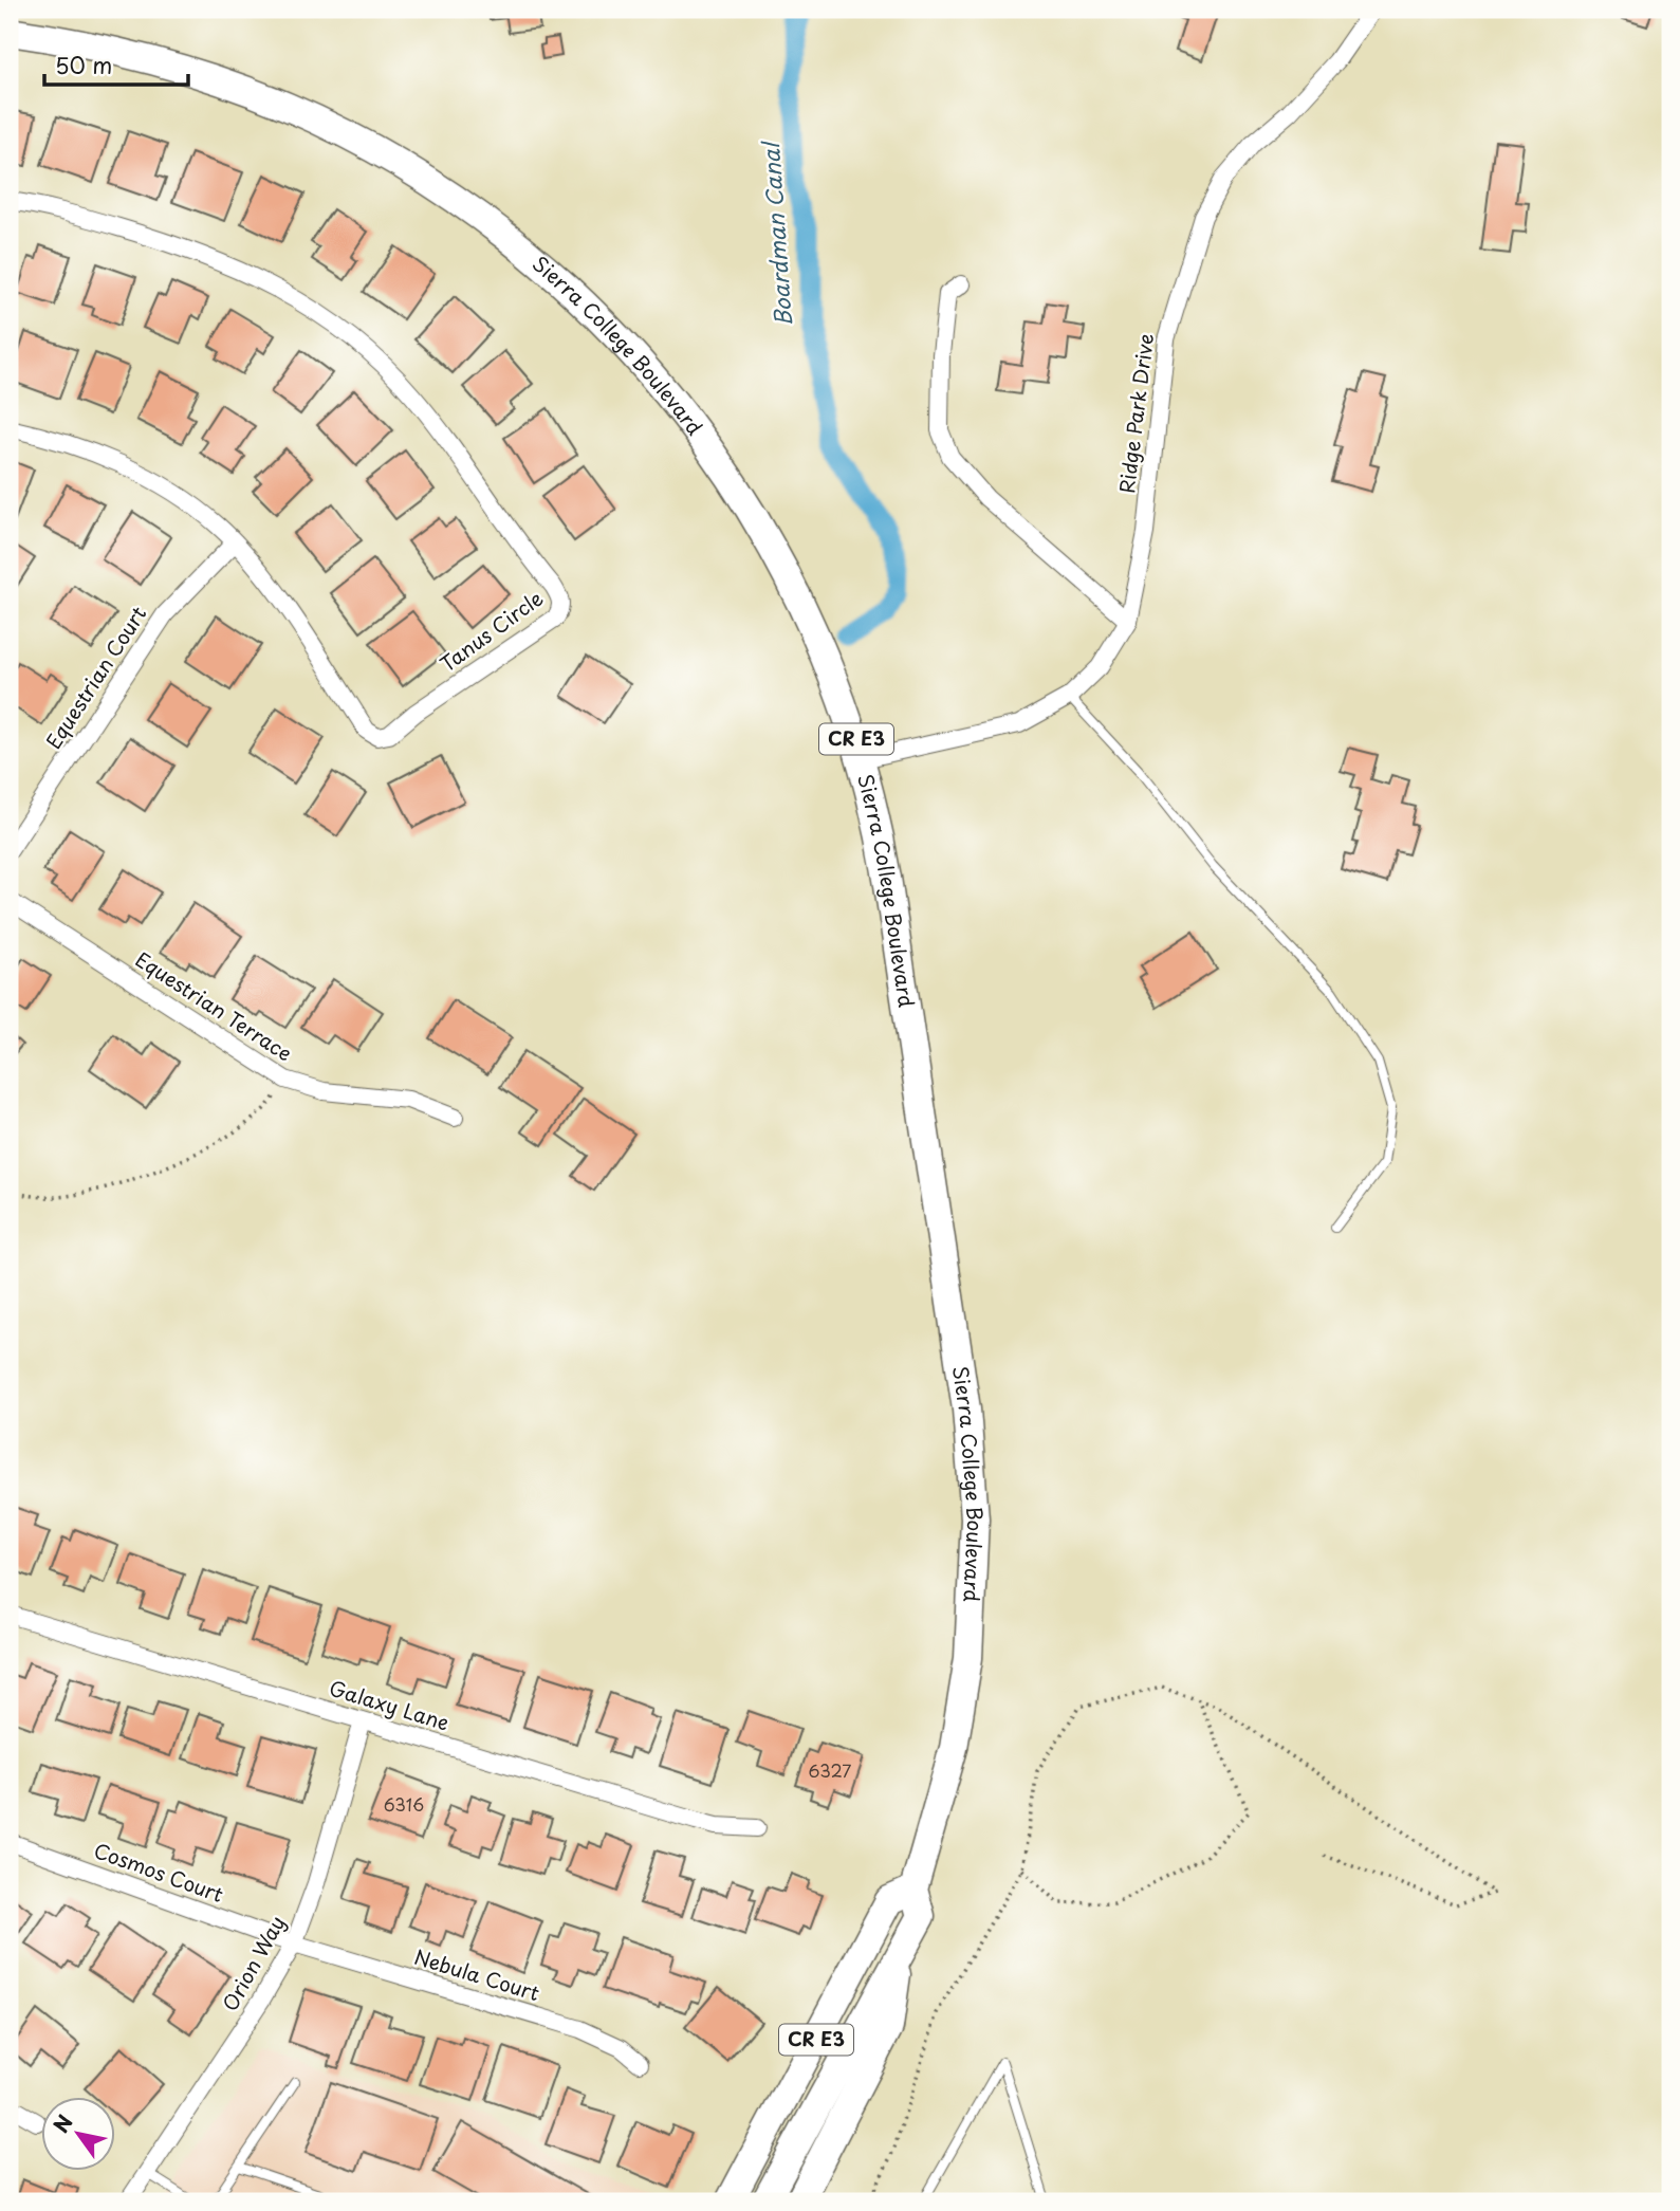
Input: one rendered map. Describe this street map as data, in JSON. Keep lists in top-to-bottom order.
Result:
{
  "streets": {
    "main road": ["Sierra College Boulevard", "CR E3"],
    "street": [
      "Ridge Park Drive",
      "Tanus Circle",
      "Equestrian Court",
      "Equestrian Terrace",
      "Galaxy Lane",
      "Cosmos Court",
      "Orion Way",
      "Nebula Court"
    ]
  },
  "crossings": [
    ["Sierra College Boulevard", "Ridge Park Drive"],
    ["Sierra College Boulevard", "CR E3"],
    ["Tanus Circle", "Equestrian Court"],
    ["Galaxy Lane", "Orion Way"],
    ["Cosmos Court", "Orion Way"],
    ["Cosmos Court", "Nebula Court"],
    ["Orion Way", "Nebula Court"]
  ],
  "water": ["Boardman Canal"],
  "house_numbers": ["6327", "6316"],
  "scale_bar": "50 m",
  "north": "top left"
}
